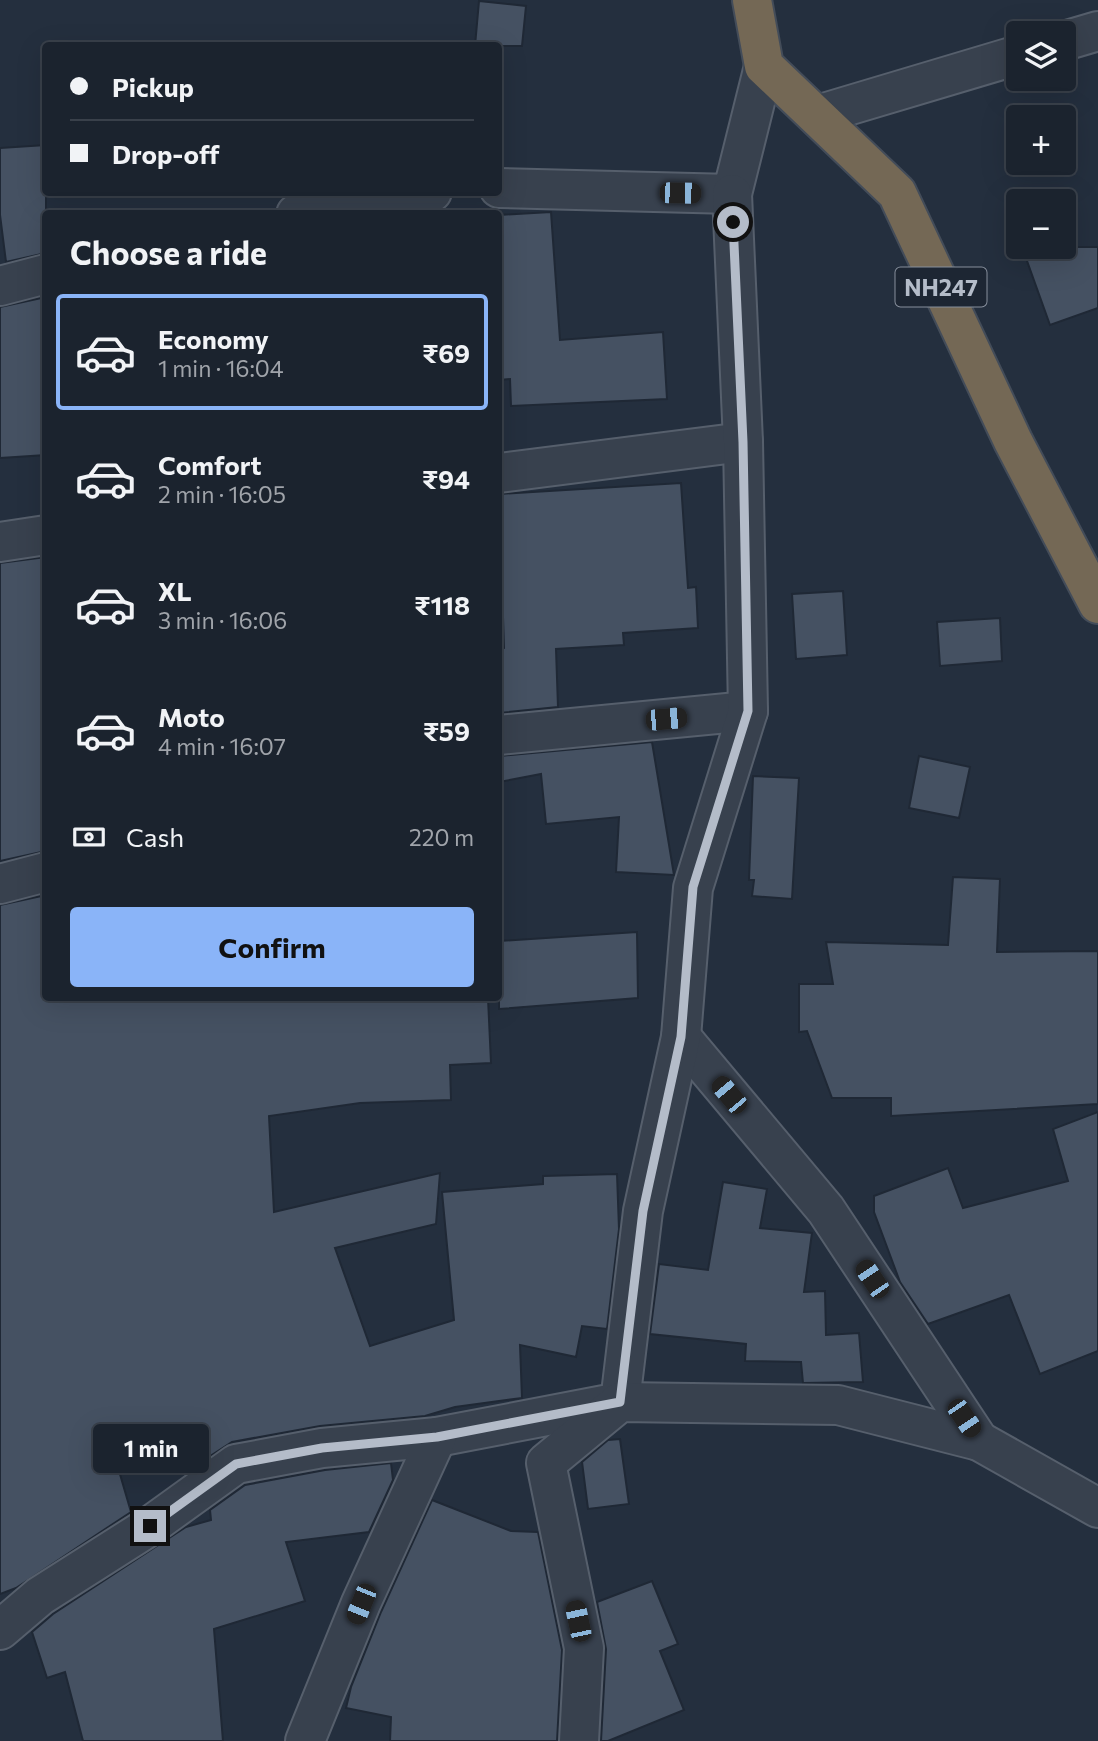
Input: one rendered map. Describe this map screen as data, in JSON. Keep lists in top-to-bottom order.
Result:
{
  "streets": {
    "highway": ["NH247"]
  },
  "page": {
    "map_buttons": ["+", "−"],
    "banner": ["Pickup", "Drop-off"],
    "heading": "Choose a ride",
    "list": [
      {
        "name": "Economy",
        "note": "1 min · 16:04",
        "value": "₹69"
      },
      {
        "name": "Comfort",
        "note": "2 min · 16:05",
        "value": "₹94"
      },
      {
        "name": "XL",
        "note": "3 min · 16:06",
        "value": "₹118"
      },
      {
        "name": "Moto",
        "note": "4 min · 16:07",
        "value": "₹59"
      }
    ],
    "pay": ["Cash", "220 m"],
    "buttons": "Confirm",
    "bubble": "1 min"
  }
}
